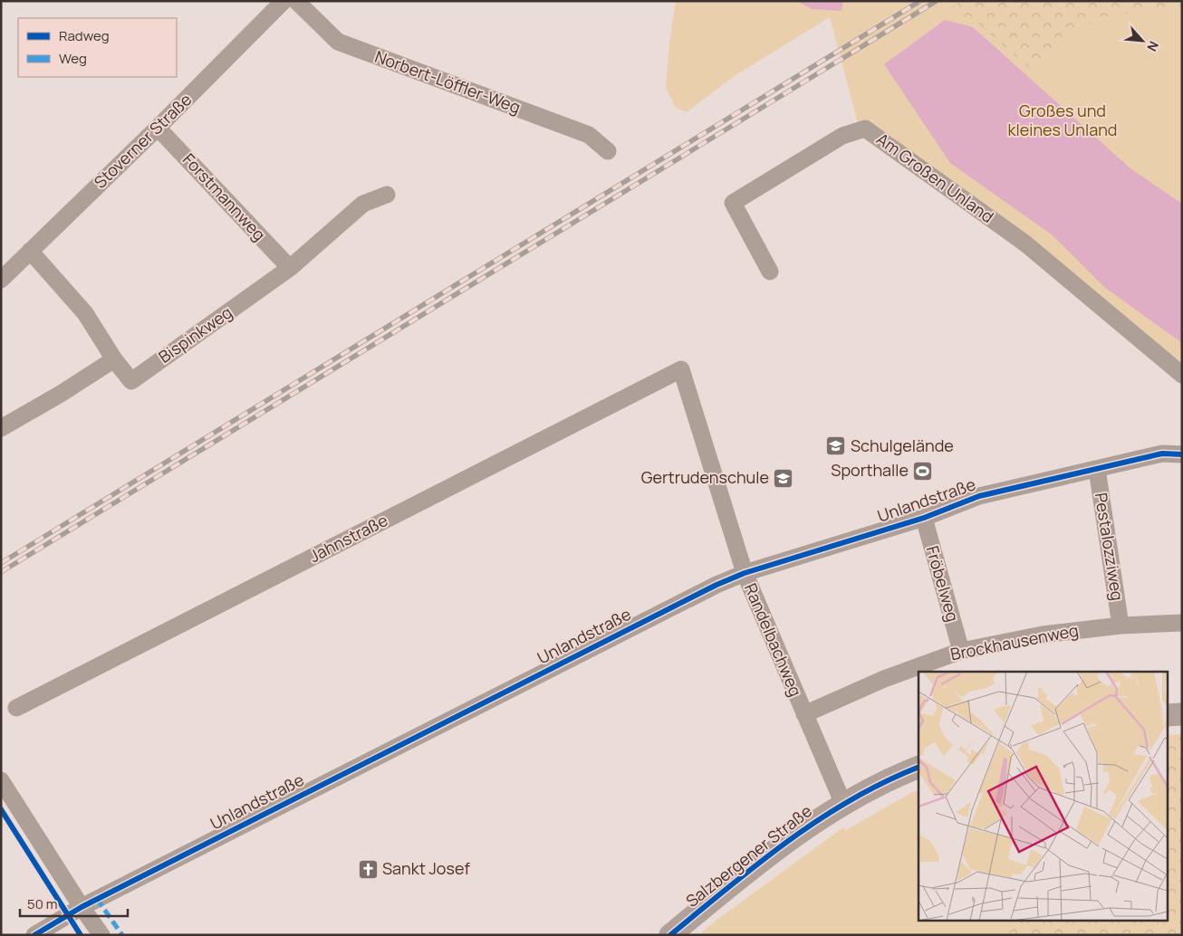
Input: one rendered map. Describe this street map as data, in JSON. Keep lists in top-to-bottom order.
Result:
{
  "streets": {
    "main road": ["Salzbergener Straße"],
    "street": [
      "Norbert-Löffler-Weg",
      "Stoverner Straße",
      "Am Großen Unland",
      "Forstmannweg",
      "Bispinkweg",
      "Unlandstraße",
      "Jahnstraße",
      "Pestalozziweg",
      "Fröbelweg",
      "Randelbachweg",
      "Brockhausenweg"
    ]
  },
  "crossings": [
    ["Stoverner Straße", "Forstmannweg"],
    ["Forstmannweg", "Bispinkweg"],
    ["Unlandstraße", "Pestalozziweg"],
    ["Unlandstraße", "Fröbelweg"],
    ["Unlandstraße", "Randelbachweg"],
    ["Jahnstraße", "Randelbachweg"],
    ["Pestalozziweg", "Brockhausenweg"],
    ["Fröbelweg", "Brockhausenweg"],
    ["Randelbachweg", "Brockhausenweg"],
    ["Randelbachweg", "Salzbergener Straße"]
  ],
  "parks": ["Großes und kleines Unland"],
  "places": {
    "school or university": ["Schulgelände", "Gertrudenschule"],
    "sports": ["Sporthalle"],
    "church": ["Sankt Josef"]
  },
  "legend": ["Radweg", "Weg"],
  "scale_bar": "50 m",
  "north": "bottom right"
}
